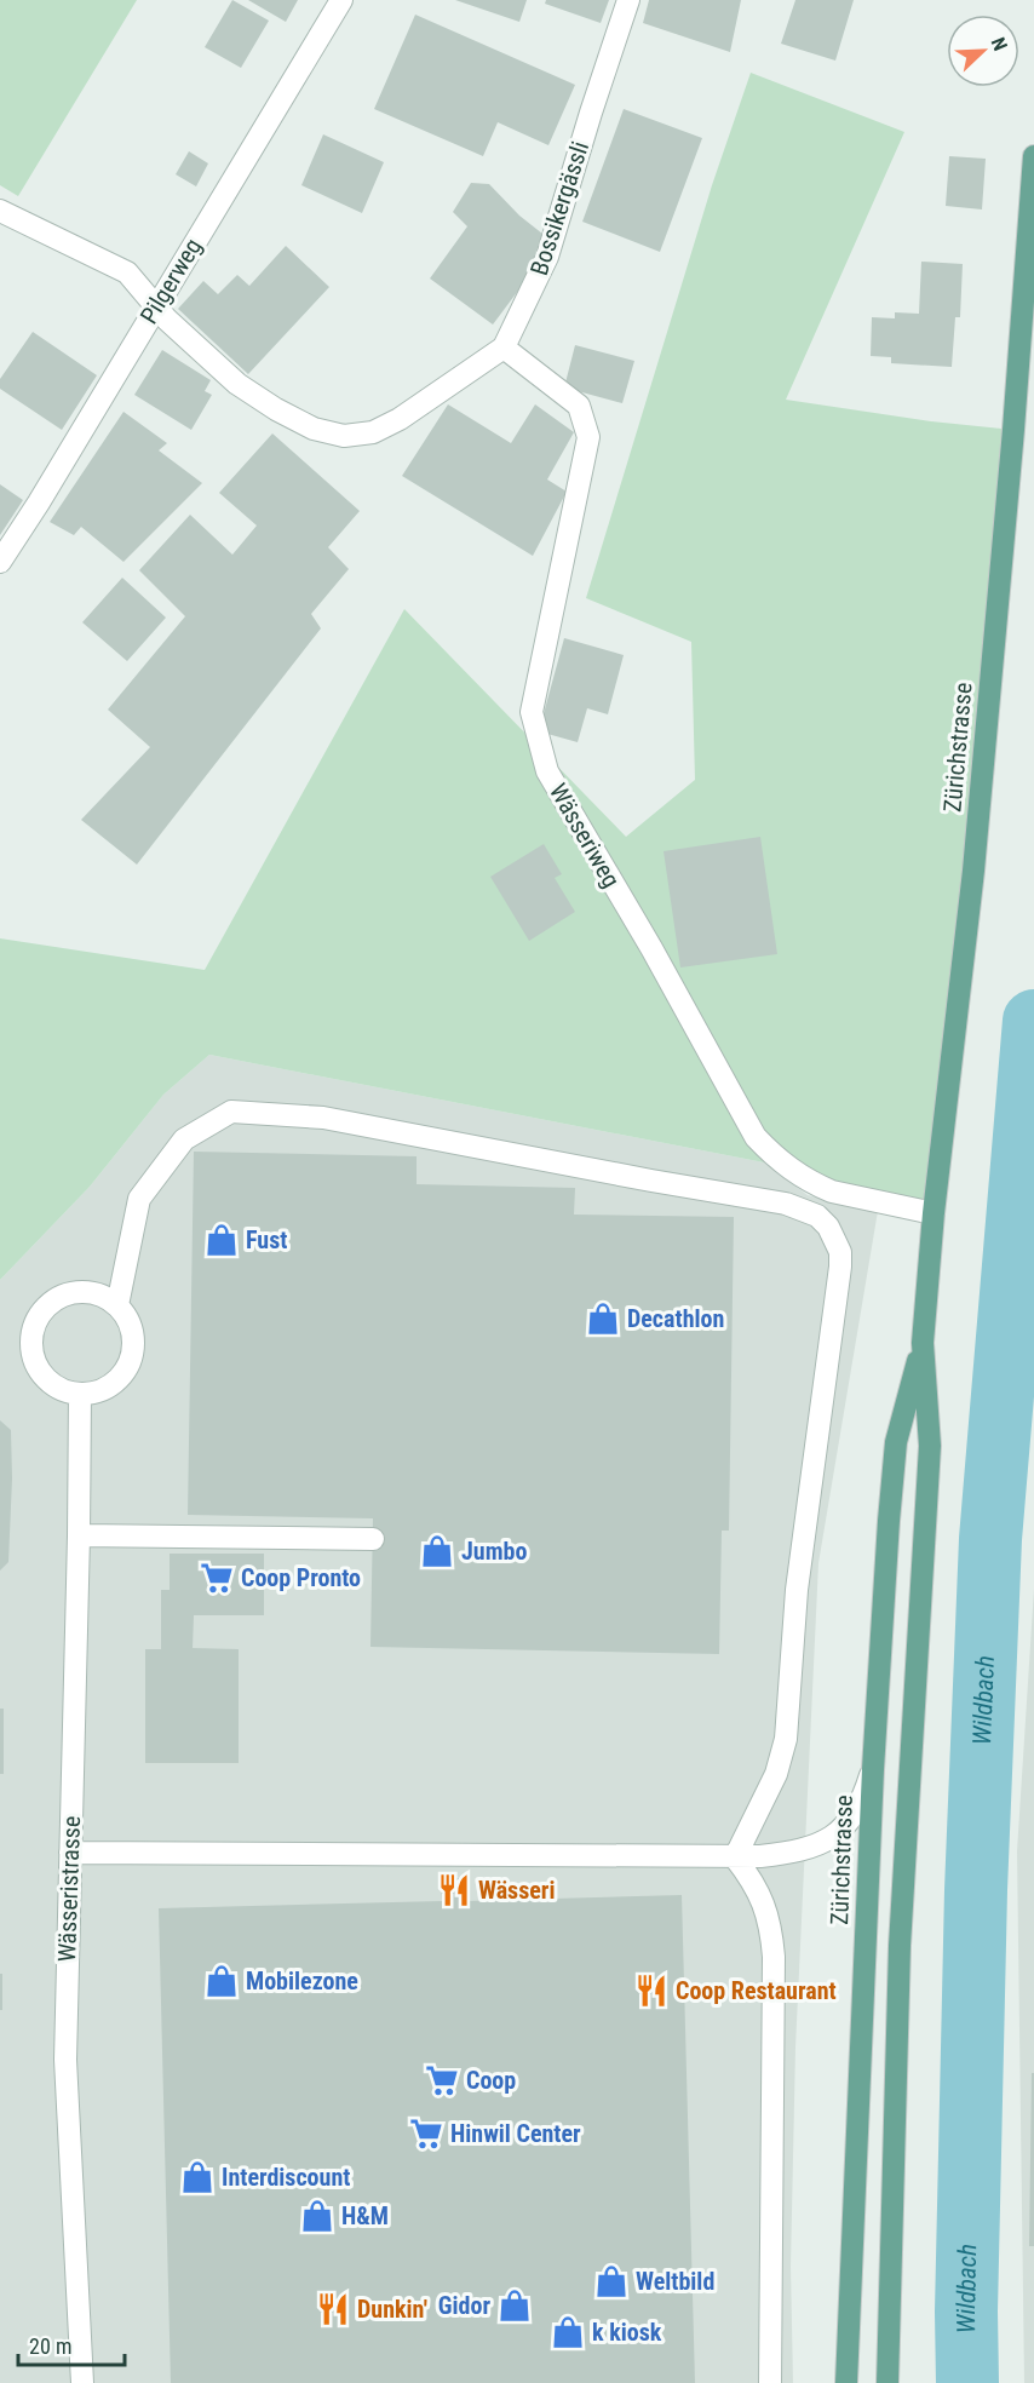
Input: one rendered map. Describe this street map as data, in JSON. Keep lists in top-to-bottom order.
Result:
{
  "streets": {
    "main road": ["Zürichstrasse"],
    "street": [
      "Bossikergässli",
      "Pilgerweg",
      "Wässeriweg",
      "Wässeristrasse"
    ]
  },
  "crossings": [
    ["Bossikergässli", "Pilgerweg"],
    ["Bossikergässli", "Wässeriweg"],
    ["Zürichstrasse", "Wässeriweg"]
  ],
  "water": ["Wildbach"],
  "places": {
    "shop": [
      "Fust",
      "Decathlon",
      "Jumbo",
      "Mobilezone",
      "Interdiscount",
      "H&M",
      "Weltbild",
      "Gidor",
      "k kiosk"
    ],
    "supermarket": ["Coop Pronto", "Coop", "Hinwil Center"],
    "restaurant": ["Wässeri", "Coop Restaurant", "Dunkin'"]
  },
  "scale_bar": "20 m",
  "north": "top right"
}
